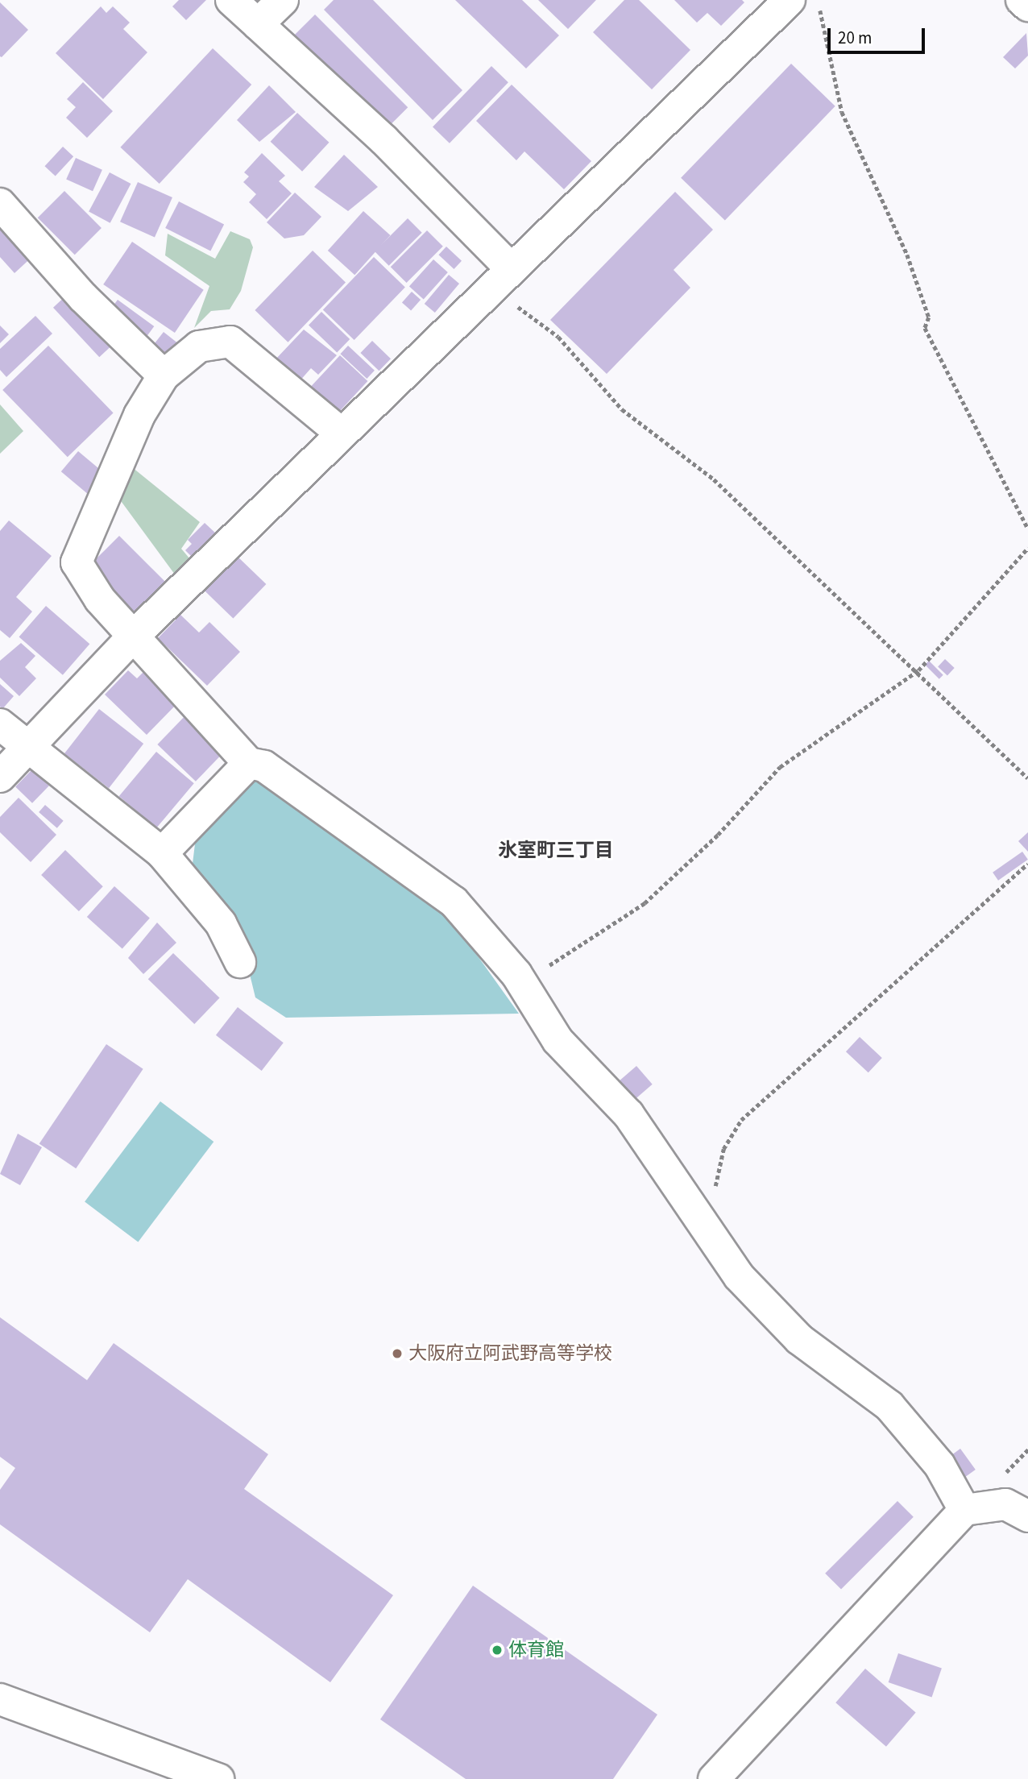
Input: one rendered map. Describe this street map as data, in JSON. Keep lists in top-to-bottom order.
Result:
{
  "districts": ["氷室町三丁目"],
  "places": ["大阪府立阿武野高等学校", "体育館"],
  "scale_bar": "20 m"
}
